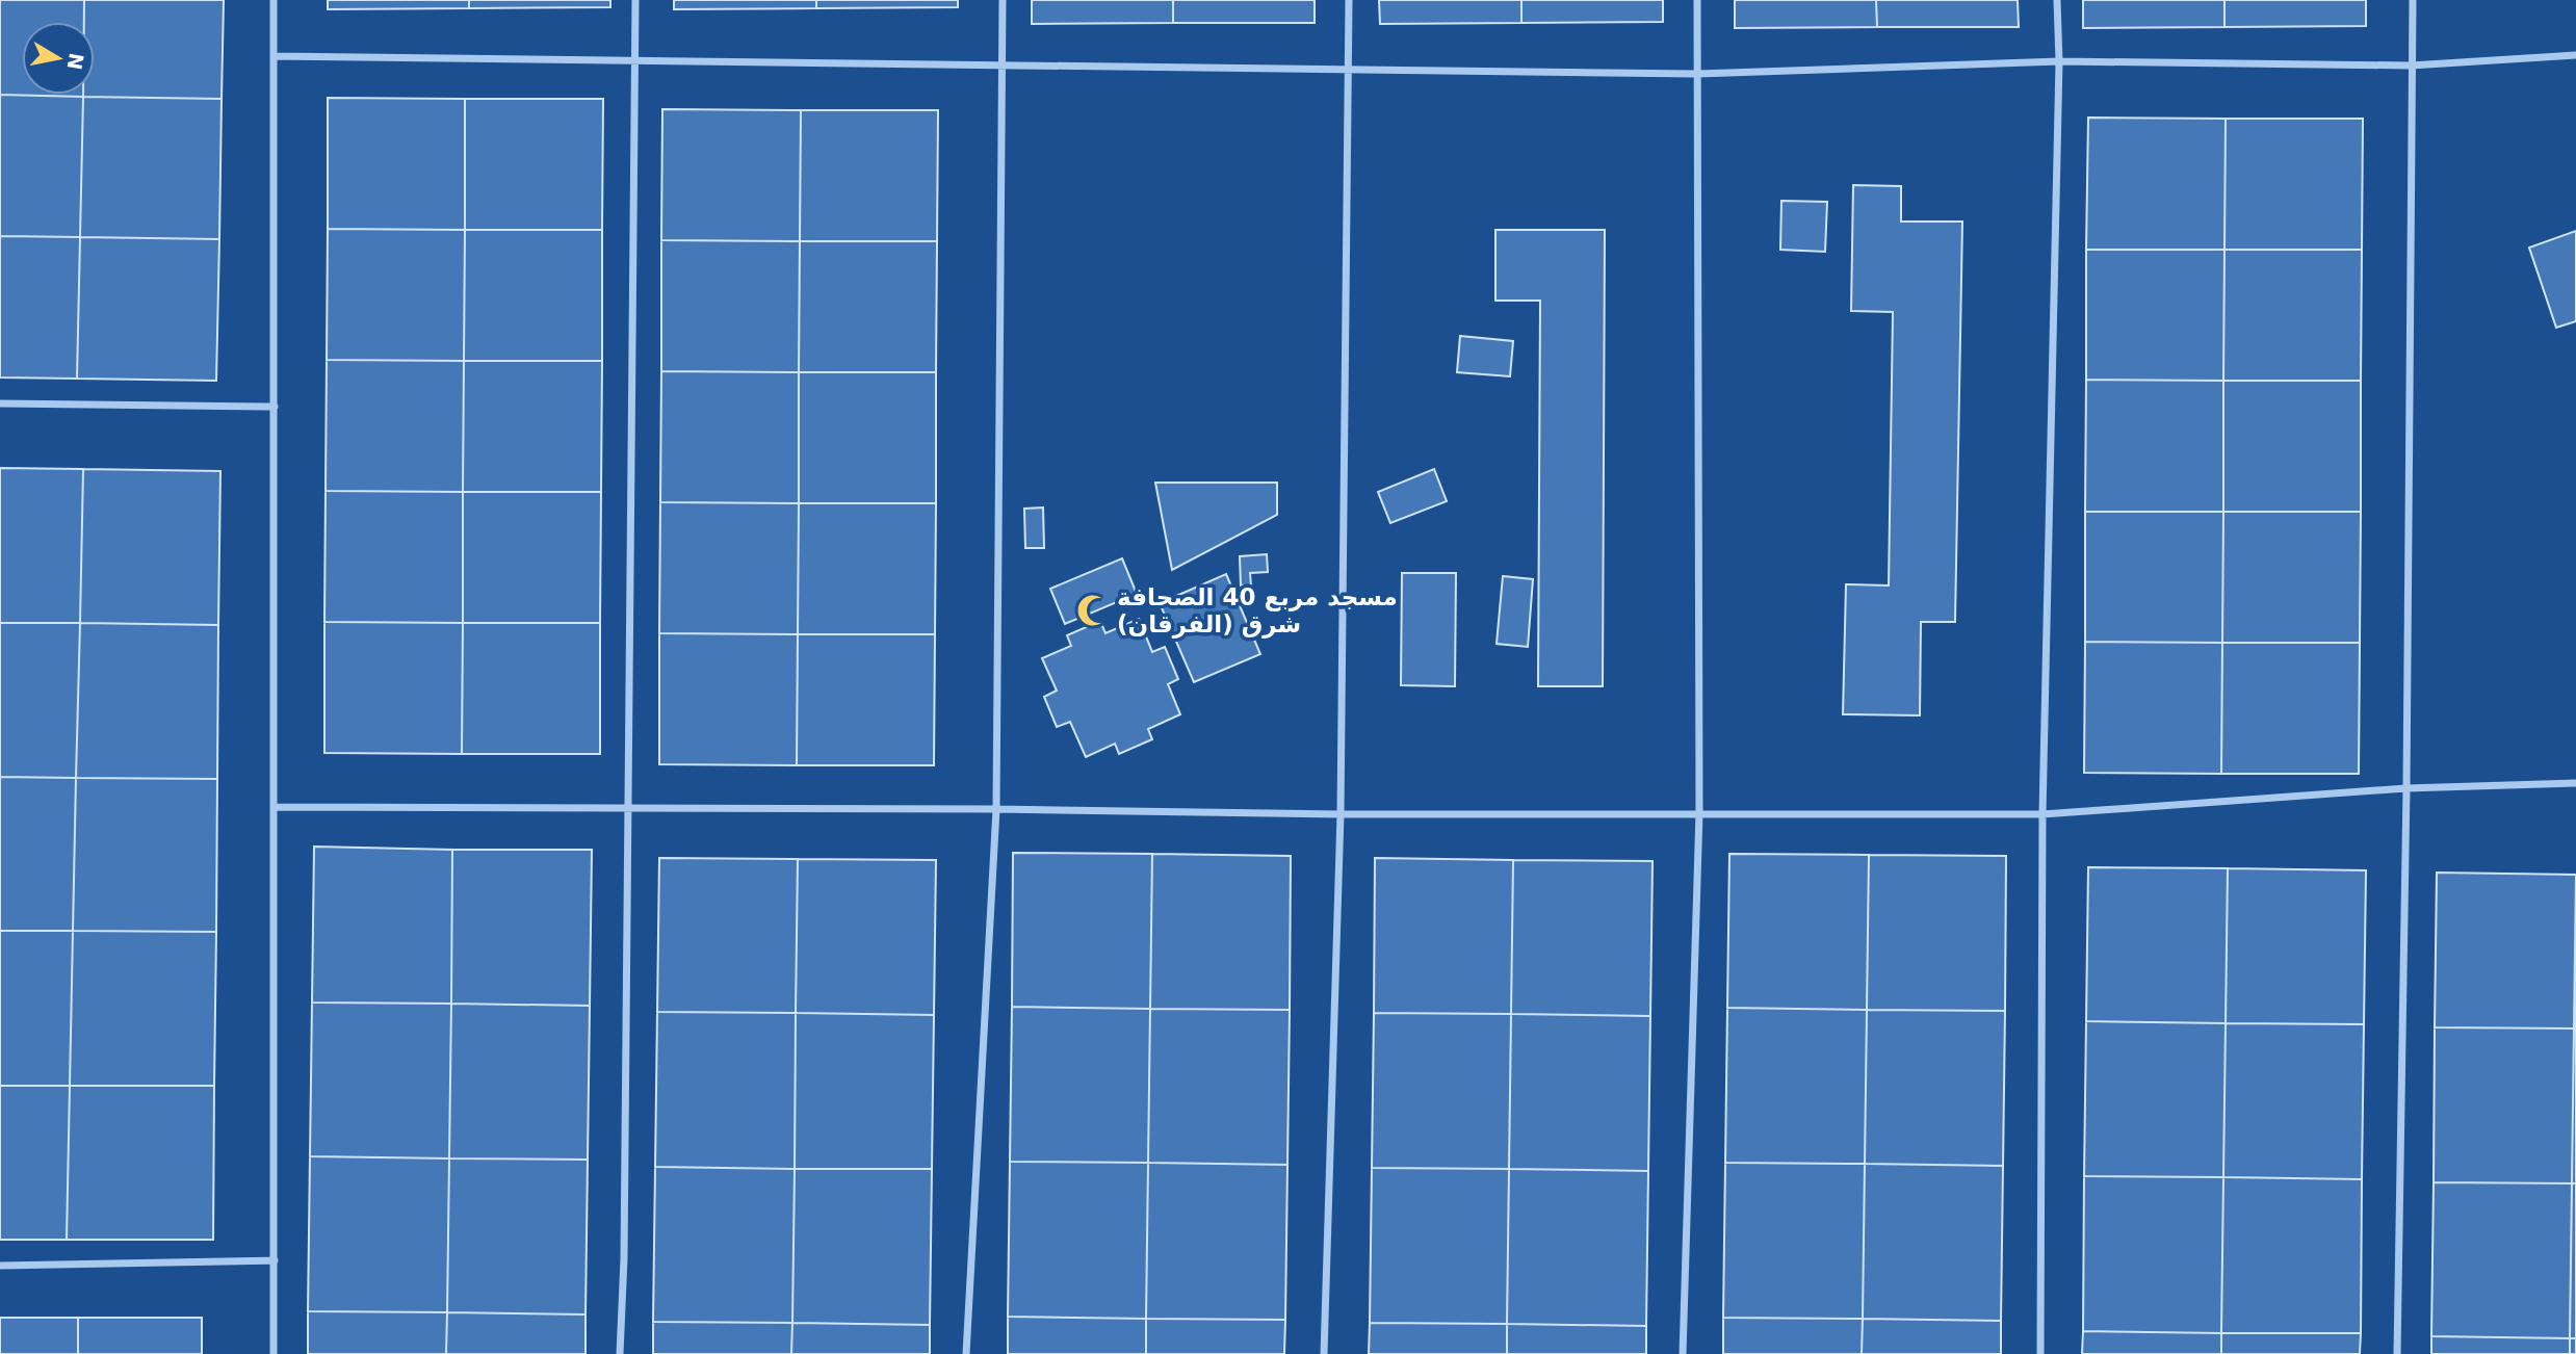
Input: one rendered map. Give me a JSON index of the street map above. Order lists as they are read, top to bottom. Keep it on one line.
{"places":{"mosque":["مسجد مربع 40 الصحافة شرق (الفرقان)"]},"north":"right"}
